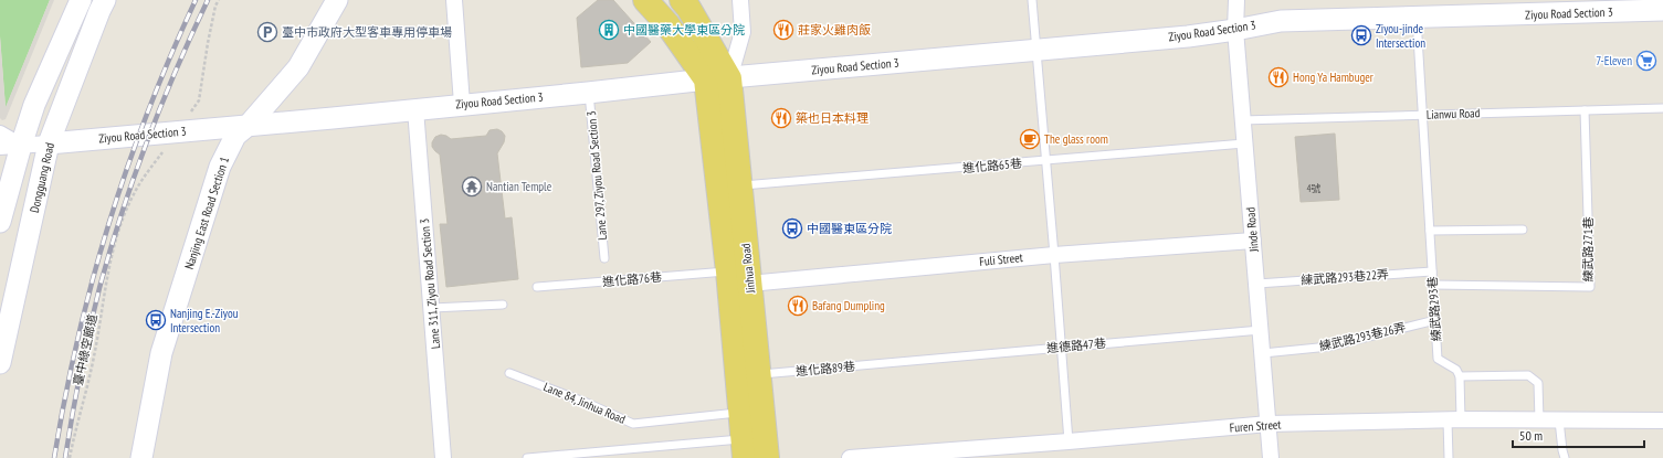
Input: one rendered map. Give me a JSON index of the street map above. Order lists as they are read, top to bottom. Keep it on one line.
{"streets":{"main road":["Jinhua Road"],"street":["Ziyou Road Section 3","Dongguang Road","Nanjing East Road Section 1","Jinde Road","Fuli Street","Lane 311, Ziyou Road Section 3","Furen Street"],"lane":["Lianwu Road","進化路65巷","Lane 297, Ziyou Road Section 3","練武路271巷","練武路293巷22弄","進化路76巷","練武路293巷","練武路293巷26弄","進德路47巷","進化路89巷","Lane 84, Jinhua Road"],"path":["臺中綠空廊道"]},"crossings":[["Ziyou Road Section 3","Lane 297, Ziyou Road Section 3"],["Ziyou Road Section 3","Dongguang Road"],["Ziyou Road Section 3","Nanjing East Road Section 1"],["Ziyou Road Section 3","Jinde Road"],["Ziyou Road Section 3","Jinhua Road"],["Ziyou Road Section 3","Lane 311, Ziyou Road Section 3"],["Ziyou Road Section 3","練武路293巷"],["Lianwu Road","Jinde Road"],["Lianwu Road","練武路271巷"],["Lianwu Road","練武路293巷"],["進化路65巷","Jinde Road"],["進化路65巷","Jinhua Road"],["Jinde Road","Fuli Street"],["Jinde Road","練武路293巷22弄"],["Jinde Road","練武路293巷26弄"],["Jinde Road","進德路47巷"],["Jinde Road","Furen Street"],["練武路271巷","練武路293巷"],["Fuli Street","Jinhua Road"],["Jinhua Road","進化路76巷"],["Jinhua Road","進化路89巷"],["Jinhua Road","Lane 84, Jinhua Road"],["練武路293巷22弄","練武路293巷"],["練武路293巷","練武路293巷26弄"],["進德路47巷","進化路89巷"]],"places":{"building":["中國醫藥大學東區分院"],"restaurant":["莊家火雞肉飯","Hong Ya Hambuger","築也日本料理","Bafang Dumpling"],"parking":["臺中市政府大型客車專用停車場"],"bus stop":["Ziyou-jinde Intersection","中國醫東區分院","Nanjing E.-Ziyou Intersection"],"supermarket":["7-Eleven"],"cafe":["The glass room"],"temple":["Nantian Temple"]},"house_numbers":["4號"],"scale_bar":"50 m"}
